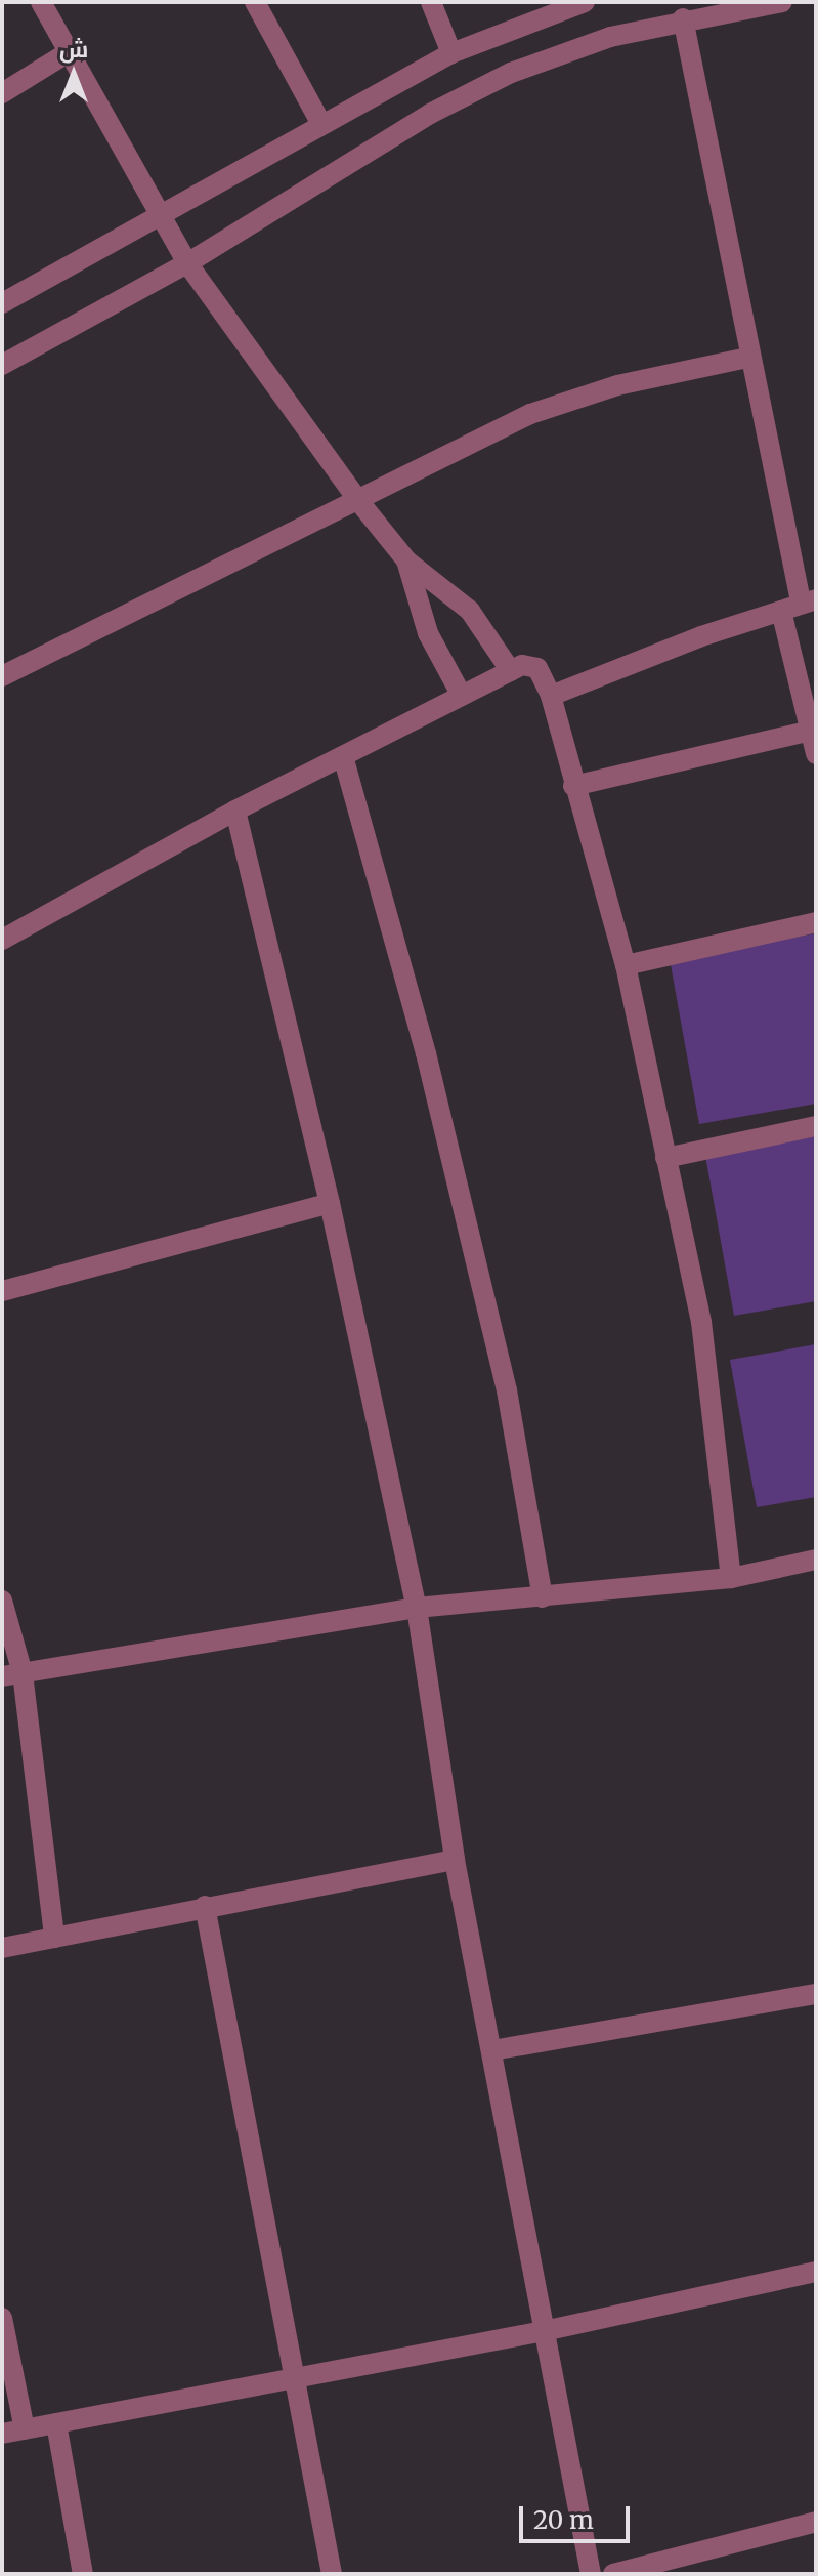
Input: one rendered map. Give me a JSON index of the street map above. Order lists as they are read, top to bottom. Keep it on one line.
{"scale_bar":"20 m","north":"top"}
